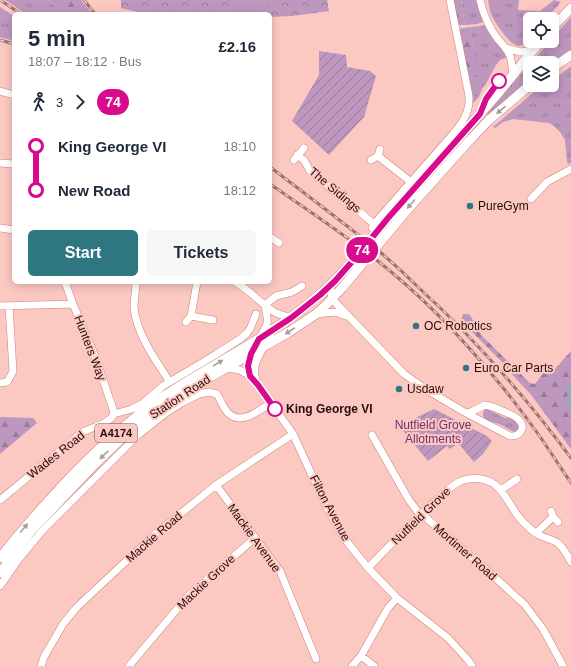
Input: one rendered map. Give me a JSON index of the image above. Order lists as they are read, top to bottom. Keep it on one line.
{"streets":{"main road":["Station Road","A4174"],"street":["The Sidings","Hunters Way","Wades Road","Filton Avenue","Nutfield Grove","Mackie Road","Mackie Avenue","Mortimer Road","Mackie Grove"]},"crossings":[["Hunters Way","Station Road"],["Hunters Way","Wades Road"],["Station Road","Wades Road"],["Station Road","Filton Avenue"],["Filton Avenue","Nutfield Grove"],["Filton Avenue","Mackie Road"],["Nutfield Grove","Mortimer Road"],["Mackie Road","Mackie Avenue"],["Mackie Avenue","Mackie Grove"]],"parks":["Nutfield Grove Allotments"],"places":["PureGym","OC Robotics","Euro Car Parts","Usdaw","King George VI"],"lines":["bus line 74"],"page":{"on_map":"74","heading":["5 min","18:07 – 18:12 · Bus","£2.16"],"legs":["3","74"],"list":[{"name":"King George VI","value":"18:10"},{"name":"New Road","value":"18:12"}],"buttons":["Start","Tickets"]}}
